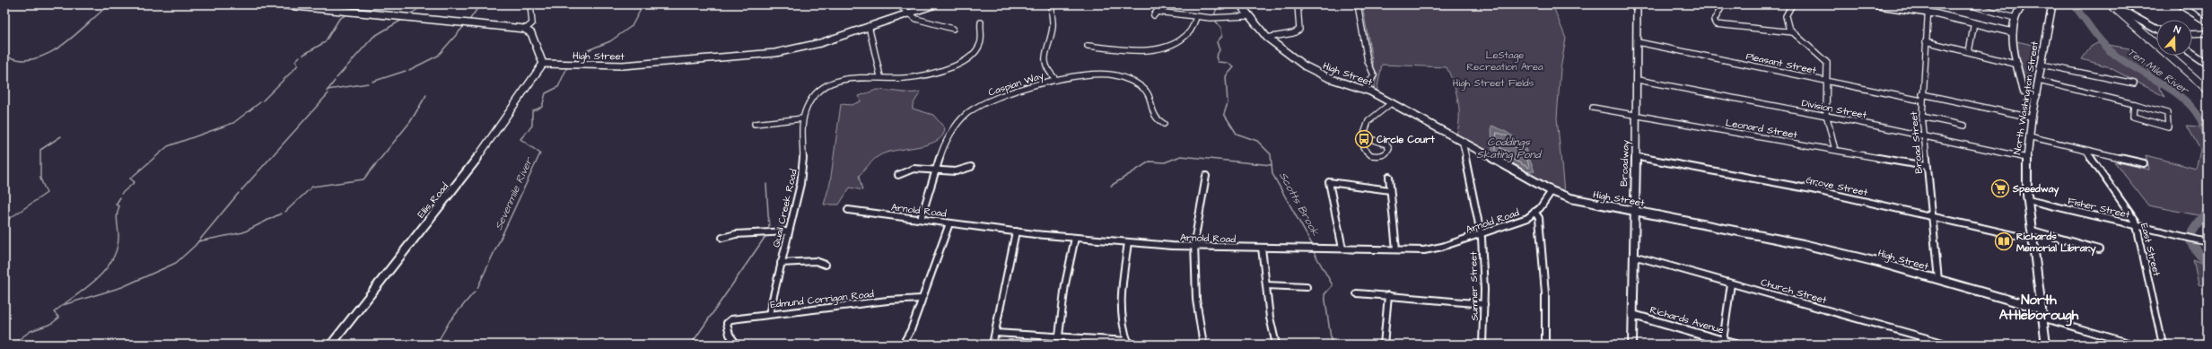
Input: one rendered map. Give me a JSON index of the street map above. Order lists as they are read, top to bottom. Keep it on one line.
{"streets":{"street":["High Street","Pleasant Street","Caspian Way","North Washington Street","Division Street","Leonard Street","Broad Street","Broadway","Grove Street","Ellis Road","Fisher Street","Quail Creek Road","Arnold Road","East Street","Sumner Street","Church Street","Edmund Corrigan Road","Richards Avenue"]},"crossings":[["High Street","North Washington Street"],["High Street","Broad Street"],["High Street","Broadway"],["High Street","Ellis Road"],["High Street","Arnold Road"],["High Street","Sumner Street"],["Pleasant Street","Broad Street"],["Pleasant Street","Broadway"],["Caspian Way","Arnold Road"],["North Washington Street","Division Street"],["North Washington Street","Grove Street"],["North Washington Street","Fisher Street"],["Division Street","Broad Street"],["Division Street","Broadway"],["Leonard Street","Broad Street"],["Leonard Street","Broadway"],["Broad Street","Grove Street"],["Broadway","Grove Street"],["Broadway","Church Street"],["Broadway","Richards Avenue"],["Fisher Street","East Street"],["Quail Creek Road","Edmund Corrigan Road"],["Arnold Road","Sumner Street"]],"districts":["North Attleborough"],"water":["Ten Mile River","Coddings Skating Pond","Sevenmile River","Scotts Brook"],"parks":["LeStage Recreation Area","High Street Fields"],"places":{"bus stop":["Circle Court"],"supermarket":["Speedway"],"library":["Richards Memorial Library"]},"north":"top"}
